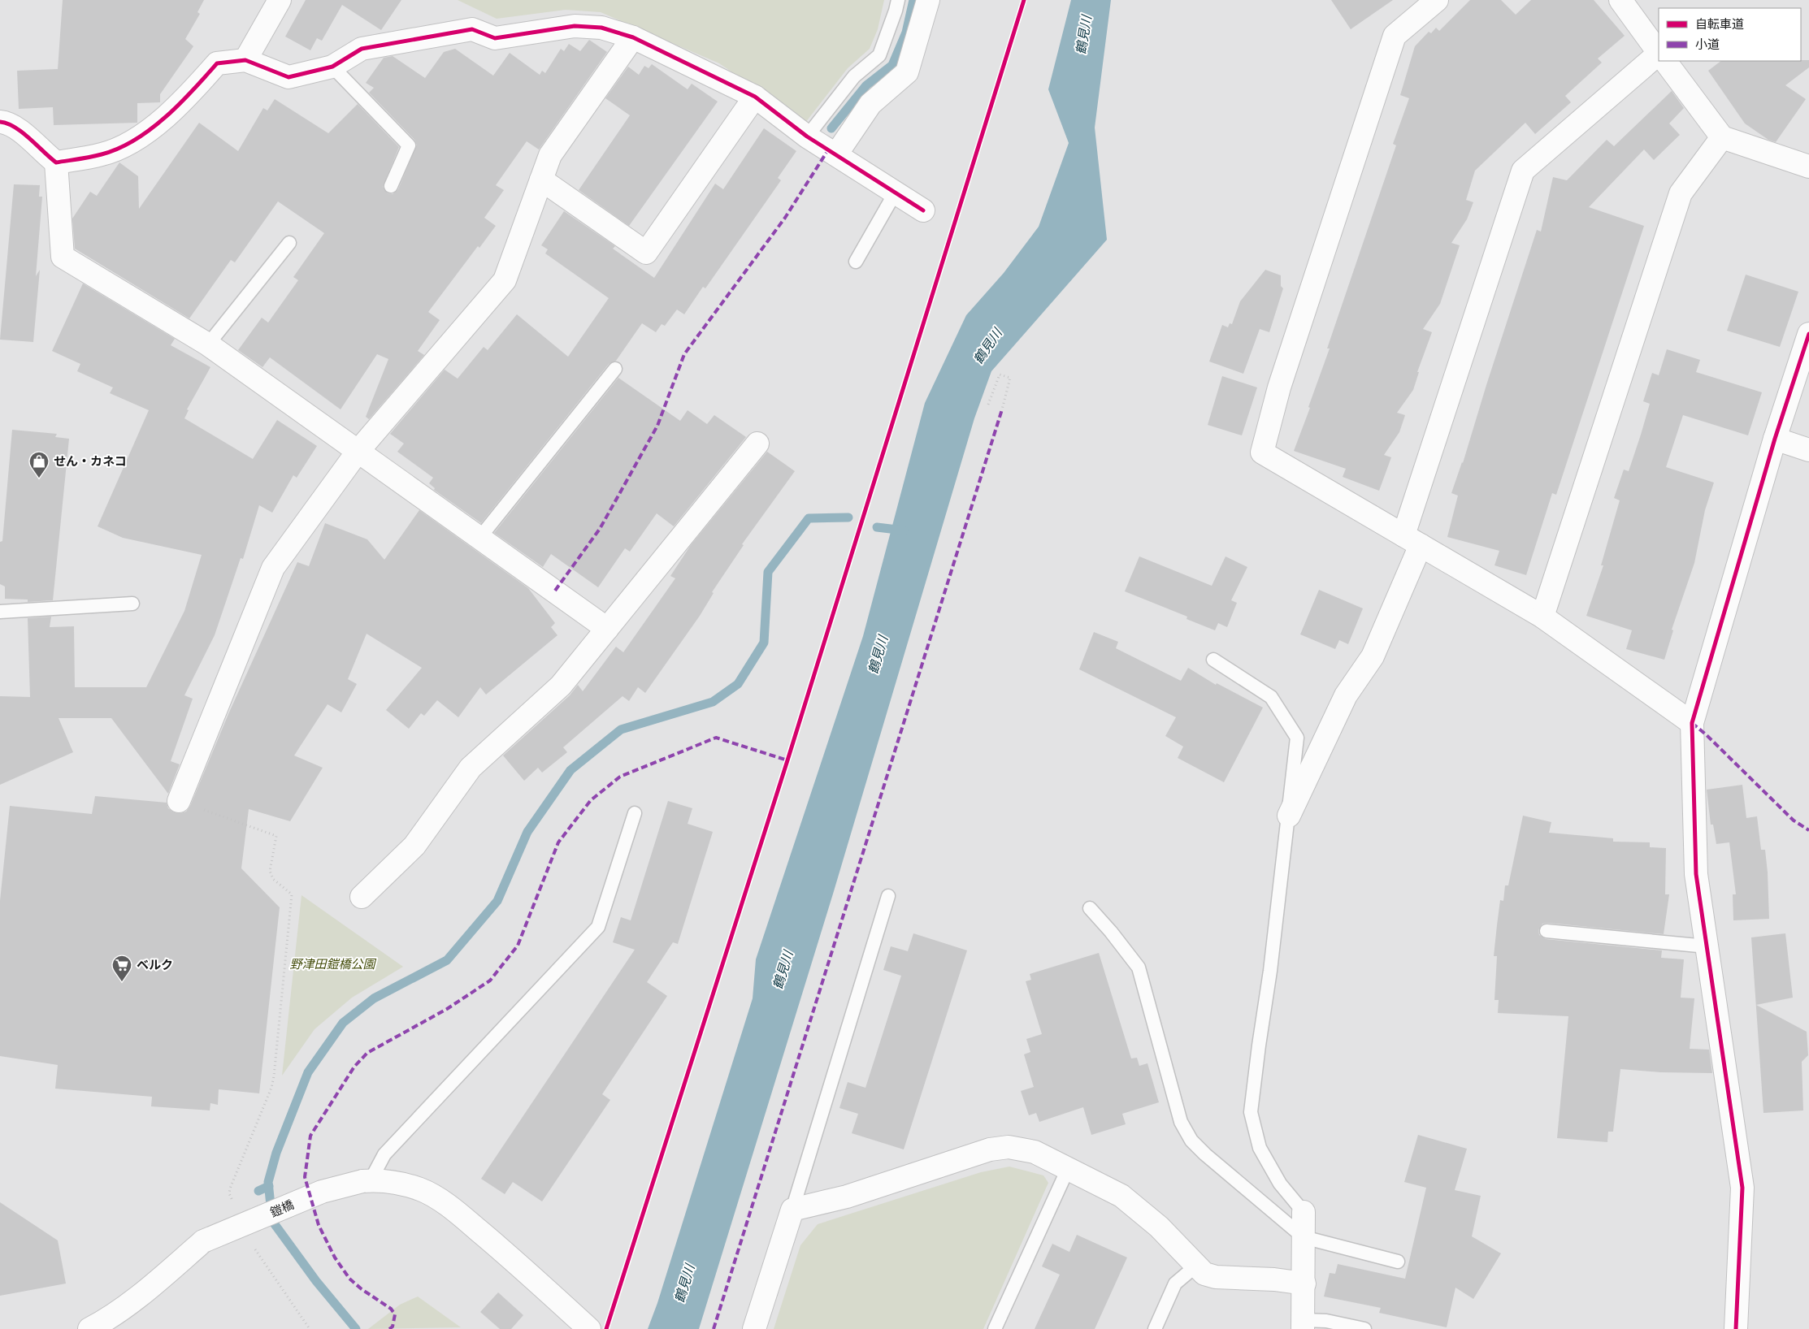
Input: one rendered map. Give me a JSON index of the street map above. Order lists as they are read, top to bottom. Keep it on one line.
{"streets":{"street":["鎧橋"]},"water":["鶴見川"],"parks":["野津田鎧橋公園"],"places":{"shop":["せん・カネコ"],"supermarket":["ベルク"]},"legend":["自転車道","小道"]}
